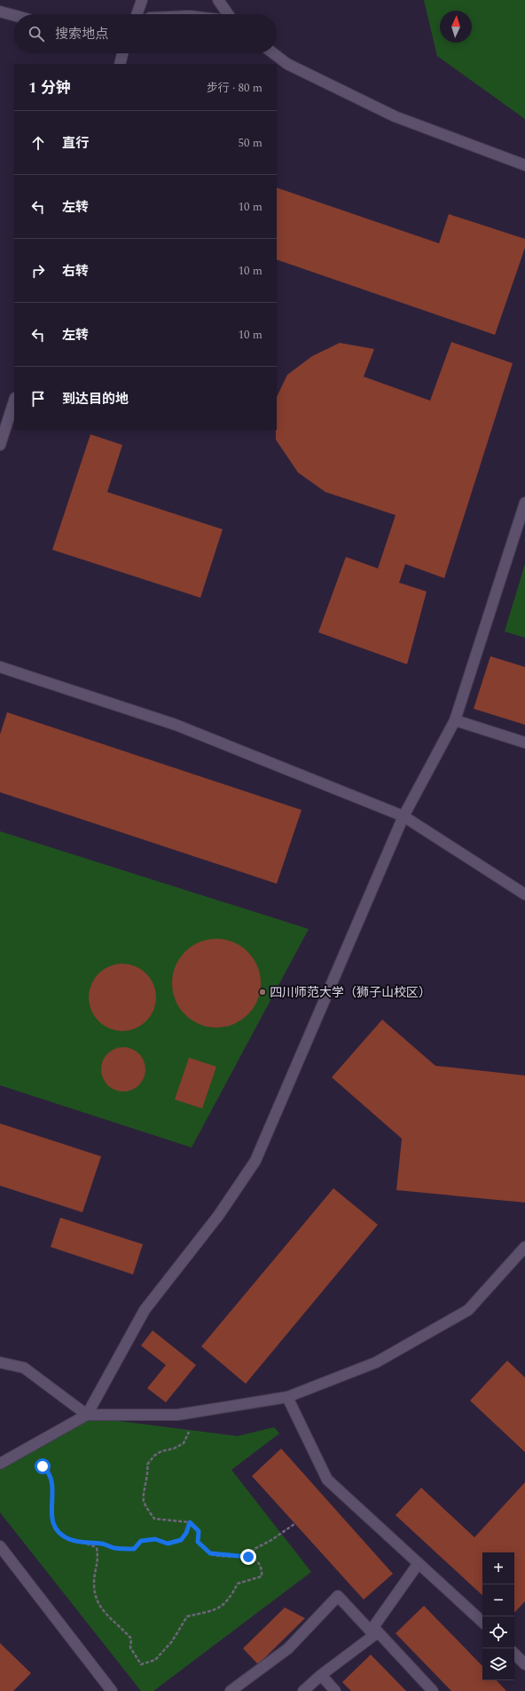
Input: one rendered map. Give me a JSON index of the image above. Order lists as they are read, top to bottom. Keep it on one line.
{"places":["四川师范大学（狮子山校区）"],"north":"top","page":{"search":"搜索地点","heading":["1 分钟","步行 · 80 m"],"list":[["直行","50 m"],["左转","10 m"],["右转","10 m"],["左转","10 m"],"到达目的地"],"map_buttons":["+","−"]}}
